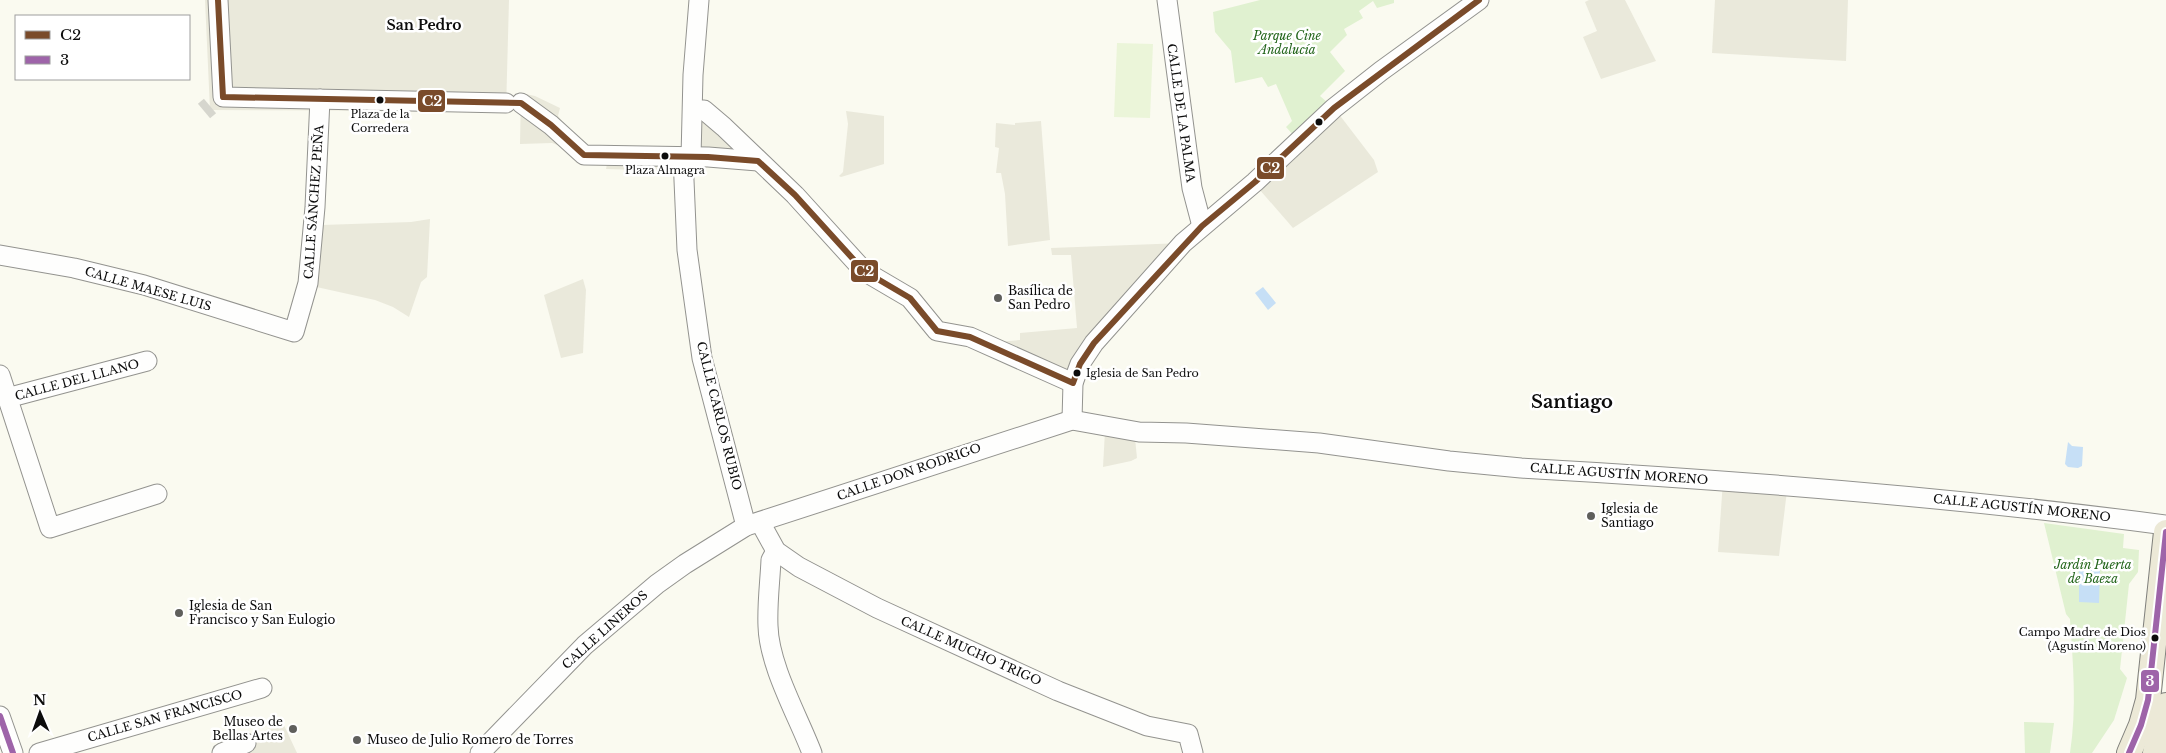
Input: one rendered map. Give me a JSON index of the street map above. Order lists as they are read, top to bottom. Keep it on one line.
{"streets":{"street":["CALLE DE LA PALMA","CALLE SÁNCHEZ PEÑA","CALLE MAESE LUIS","CALLE DEL LLANO","CALLE CARLOS RUBIO","CALLE DON RODRIGO","CALLE AGUSTÍN MORENO","CALLE LINEROS","CALLE MUCHO TRIGO","CALLE SAN FRANCISCO"]},"crossings":[["CALLE SÁNCHEZ PEÑA","CALLE MAESE LUIS"],["CALLE CARLOS RUBIO","CALLE DON RODRIGO"],["CALLE CARLOS RUBIO","CALLE LINEROS"],["CALLE CARLOS RUBIO","CALLE MUCHO TRIGO"],["CALLE DON RODRIGO","CALLE AGUSTÍN MORENO"],["CALLE DON RODRIGO","CALLE LINEROS"],["CALLE DON RODRIGO","CALLE MUCHO TRIGO"],["CALLE LINEROS","CALLE MUCHO TRIGO"]],"districts":["San Pedro","Santiago"],"parks":["Parque Cine Andalucía","Jardín Puerta de Baeza"],"places":["Plaza de la Corredera","Plaza Almagra","Basílica de San Pedro","Iglesia de San Pedro","Iglesia de Santiago","Iglesia de San Francisco y San Eulogio","Campo Madre de Dios (Agustín Moreno)","Museo de Bellas Artes","Museo de Julio Romero de Torres"],"lines":["transit line C2","transit line 3"],"legend":["C2","3"],"north":"top"}
